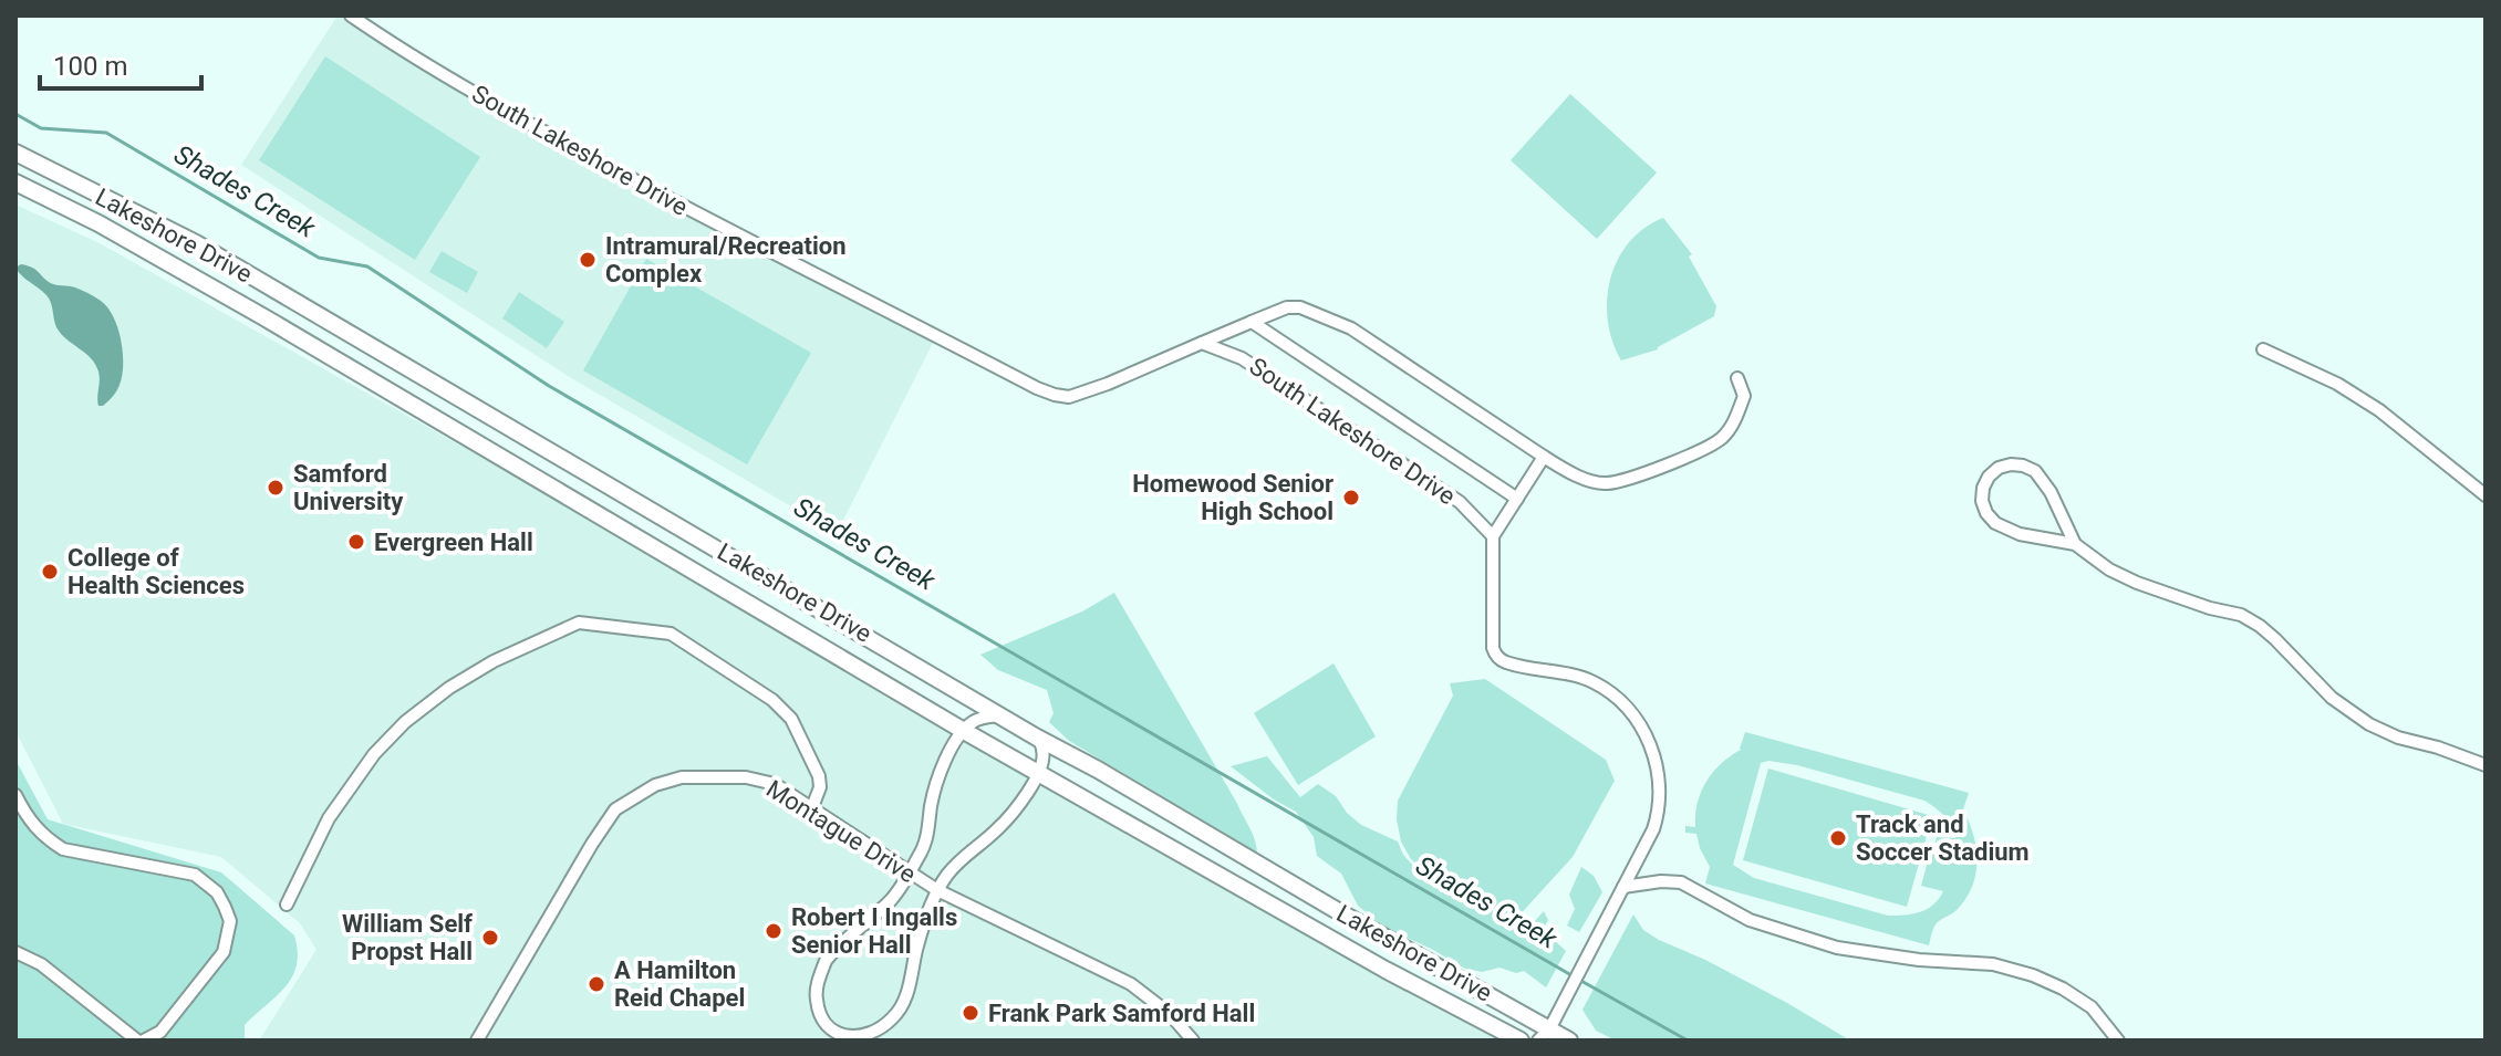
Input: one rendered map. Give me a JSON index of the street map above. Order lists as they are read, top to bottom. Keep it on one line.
{"streets":{"main road":["Lakeshore Drive"],"street":["South Lakeshore Drive","Montague Drive"]},"water":["Shades Creek"],"places":["Intramural/Recreation Complex","Samford University","Homewood Senior High School","Evergreen Hall","College of Health Sciences","Track and Soccer Stadium","Robert I Ingalls Senior Hall","William Self Propst Hall","A Hamilton Reid Chapel","Frank Park Samford Hall"],"scale_bar":"100 m"}
